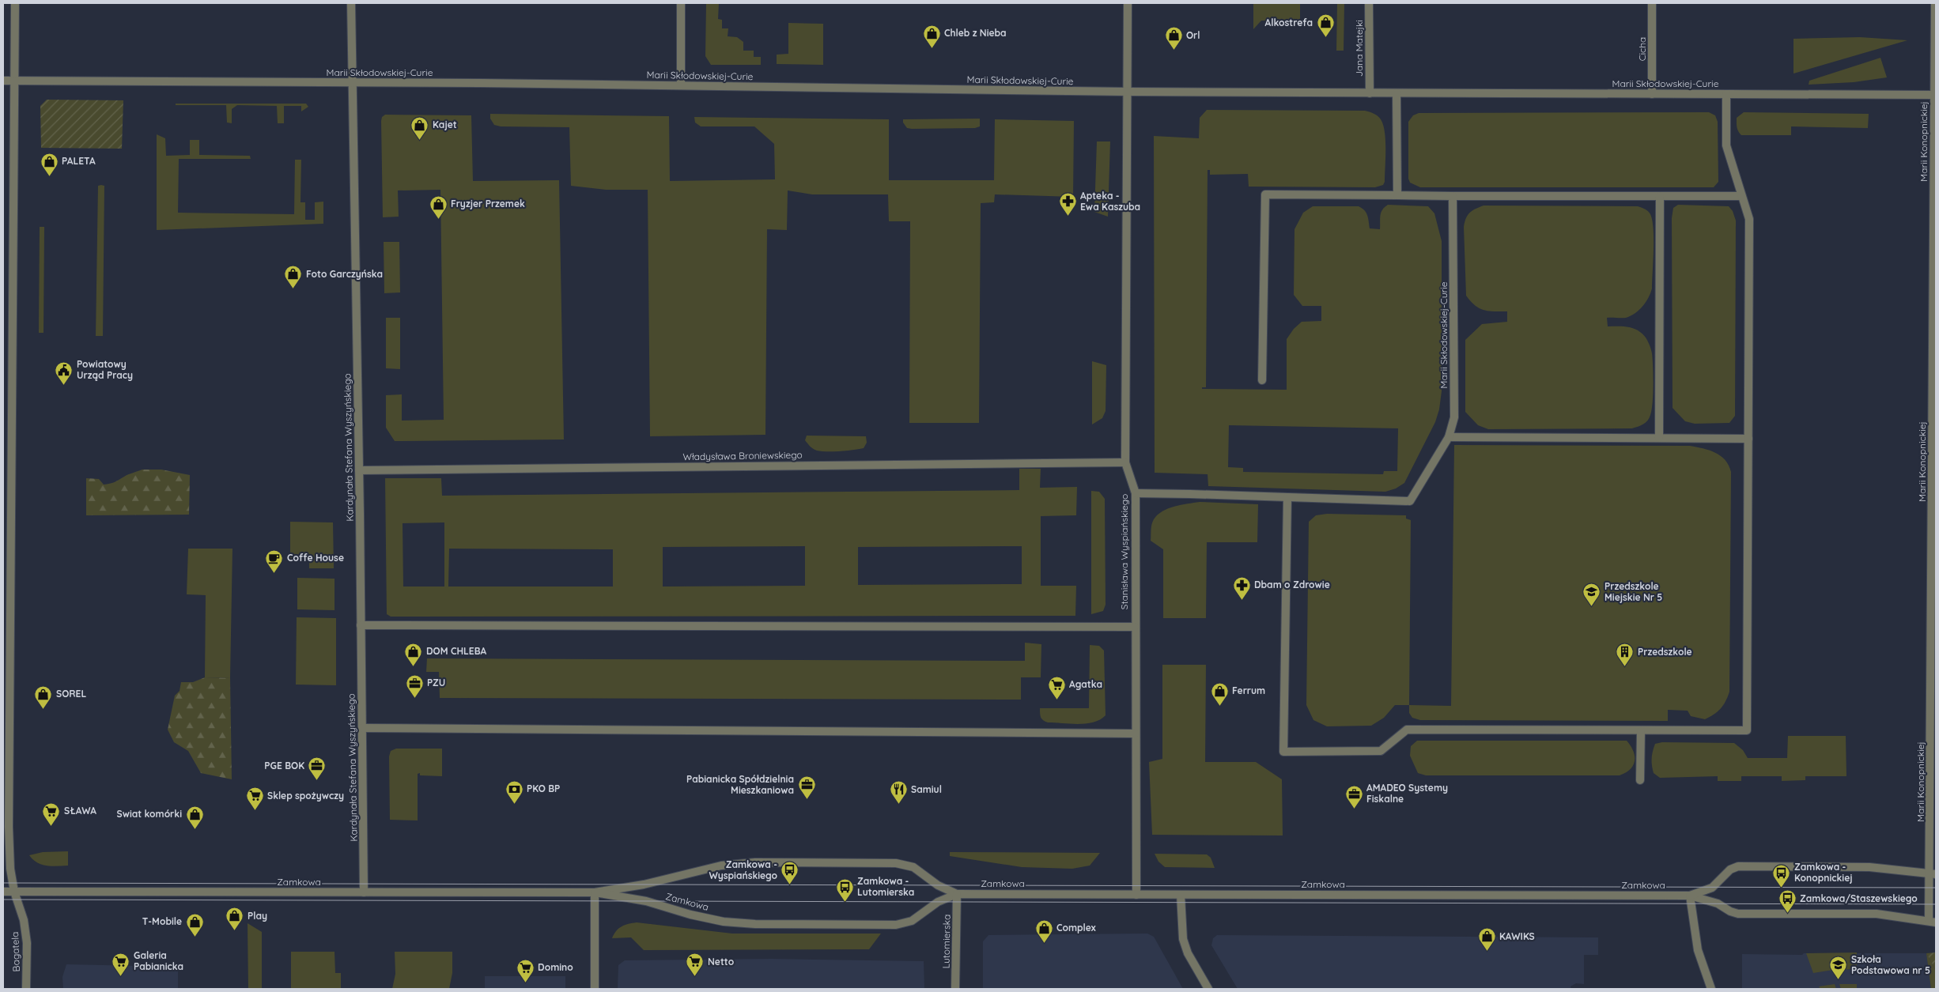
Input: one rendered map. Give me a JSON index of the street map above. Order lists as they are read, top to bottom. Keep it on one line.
{"streets":{"street":["Jana Matejki","Cicha","Marii Skłodowskiej-Curie","Marii Konopnickiej","Kardynała Stefana Wyszyńskiego","Władysława Broniewskiego","Stanisława Wyspiańskiego","Zamkowa","Lutomierska","Bagatela"]},"crossings":[["Jana Matejki","Marii Skłodowskiej-Curie"],["Cicha","Marii Skłodowskiej-Curie"],["Marii Skłodowskiej-Curie","Marii Konopnickiej"],["Marii Skłodowskiej-Curie","Kardynała Stefana Wyszyńskiego"],["Marii Skłodowskiej-Curie","Stanisława Wyspiańskiego"],["Marii Skłodowskiej-Curie","Bagatela"],["Marii Konopnickiej","Zamkowa"],["Kardynała Stefana Wyszyńskiego","Władysława Broniewskiego"],["Kardynała Stefana Wyszyńskiego","Zamkowa"],["Władysława Broniewskiego","Stanisława Wyspiańskiego"],["Stanisława Wyspiańskiego","Zamkowa"],["Zamkowa","Lutomierska"],["Zamkowa","Bagatela"]],"places":{"shop":["Alkostrefa","Chleb z Nieba","Orl","Kajet","PALETA","Fryzjer Przemek","Foto Garczyńska","DOM CHLEBA","Ferrum","SOREL","Swiat komórki","Play","T-Mobile","Complex","KAWIKS"],"pharmacy":["Apteka - Ewa Kaszuba","Dbam o Zdrowie"],"public building":["Powiatowy Urząd Pracy"],"cafe":["Coffe House"],"school or university":["Przedszkole Miejskie Nr 5","Szkoła Podstawowa nr 5"],"building":["Przedszkole"],"office":["PZU","PGE BOK","Pabianicka Spółdzielnia Mieszkaniowa","AMADEO Systemy Fiskalne"],"supermarket":["Agatka","Sklep spożywczy","SŁAWA","Galeria Pabianicka","Netto","Domino"],"bank":["PKO BP"],"restaurant":["Samiul"],"bus stop":["Zamkowa - Wyspiańskiego","Zamkowa - Konopnickiej","Zamkowa - Lutomierska","Zamkowa/Staszewskiego"]}}
